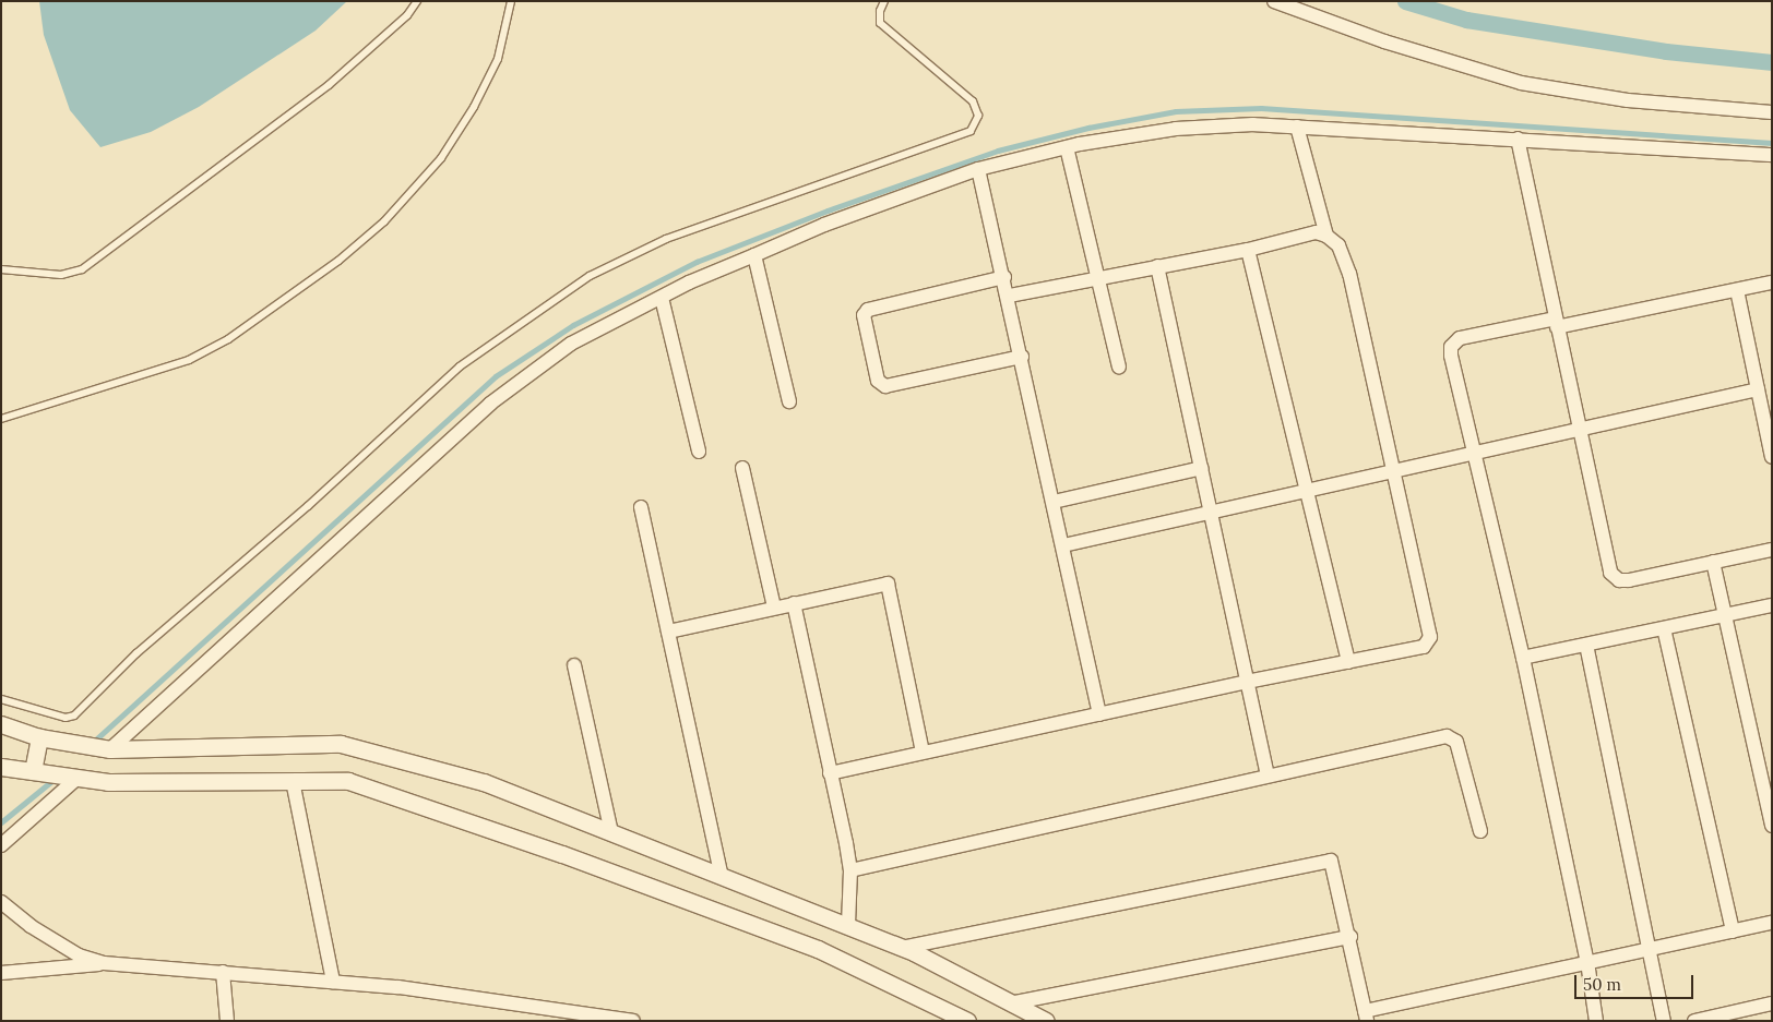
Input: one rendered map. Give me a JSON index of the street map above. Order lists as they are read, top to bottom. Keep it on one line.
{"scale_bar":"50 m"}
